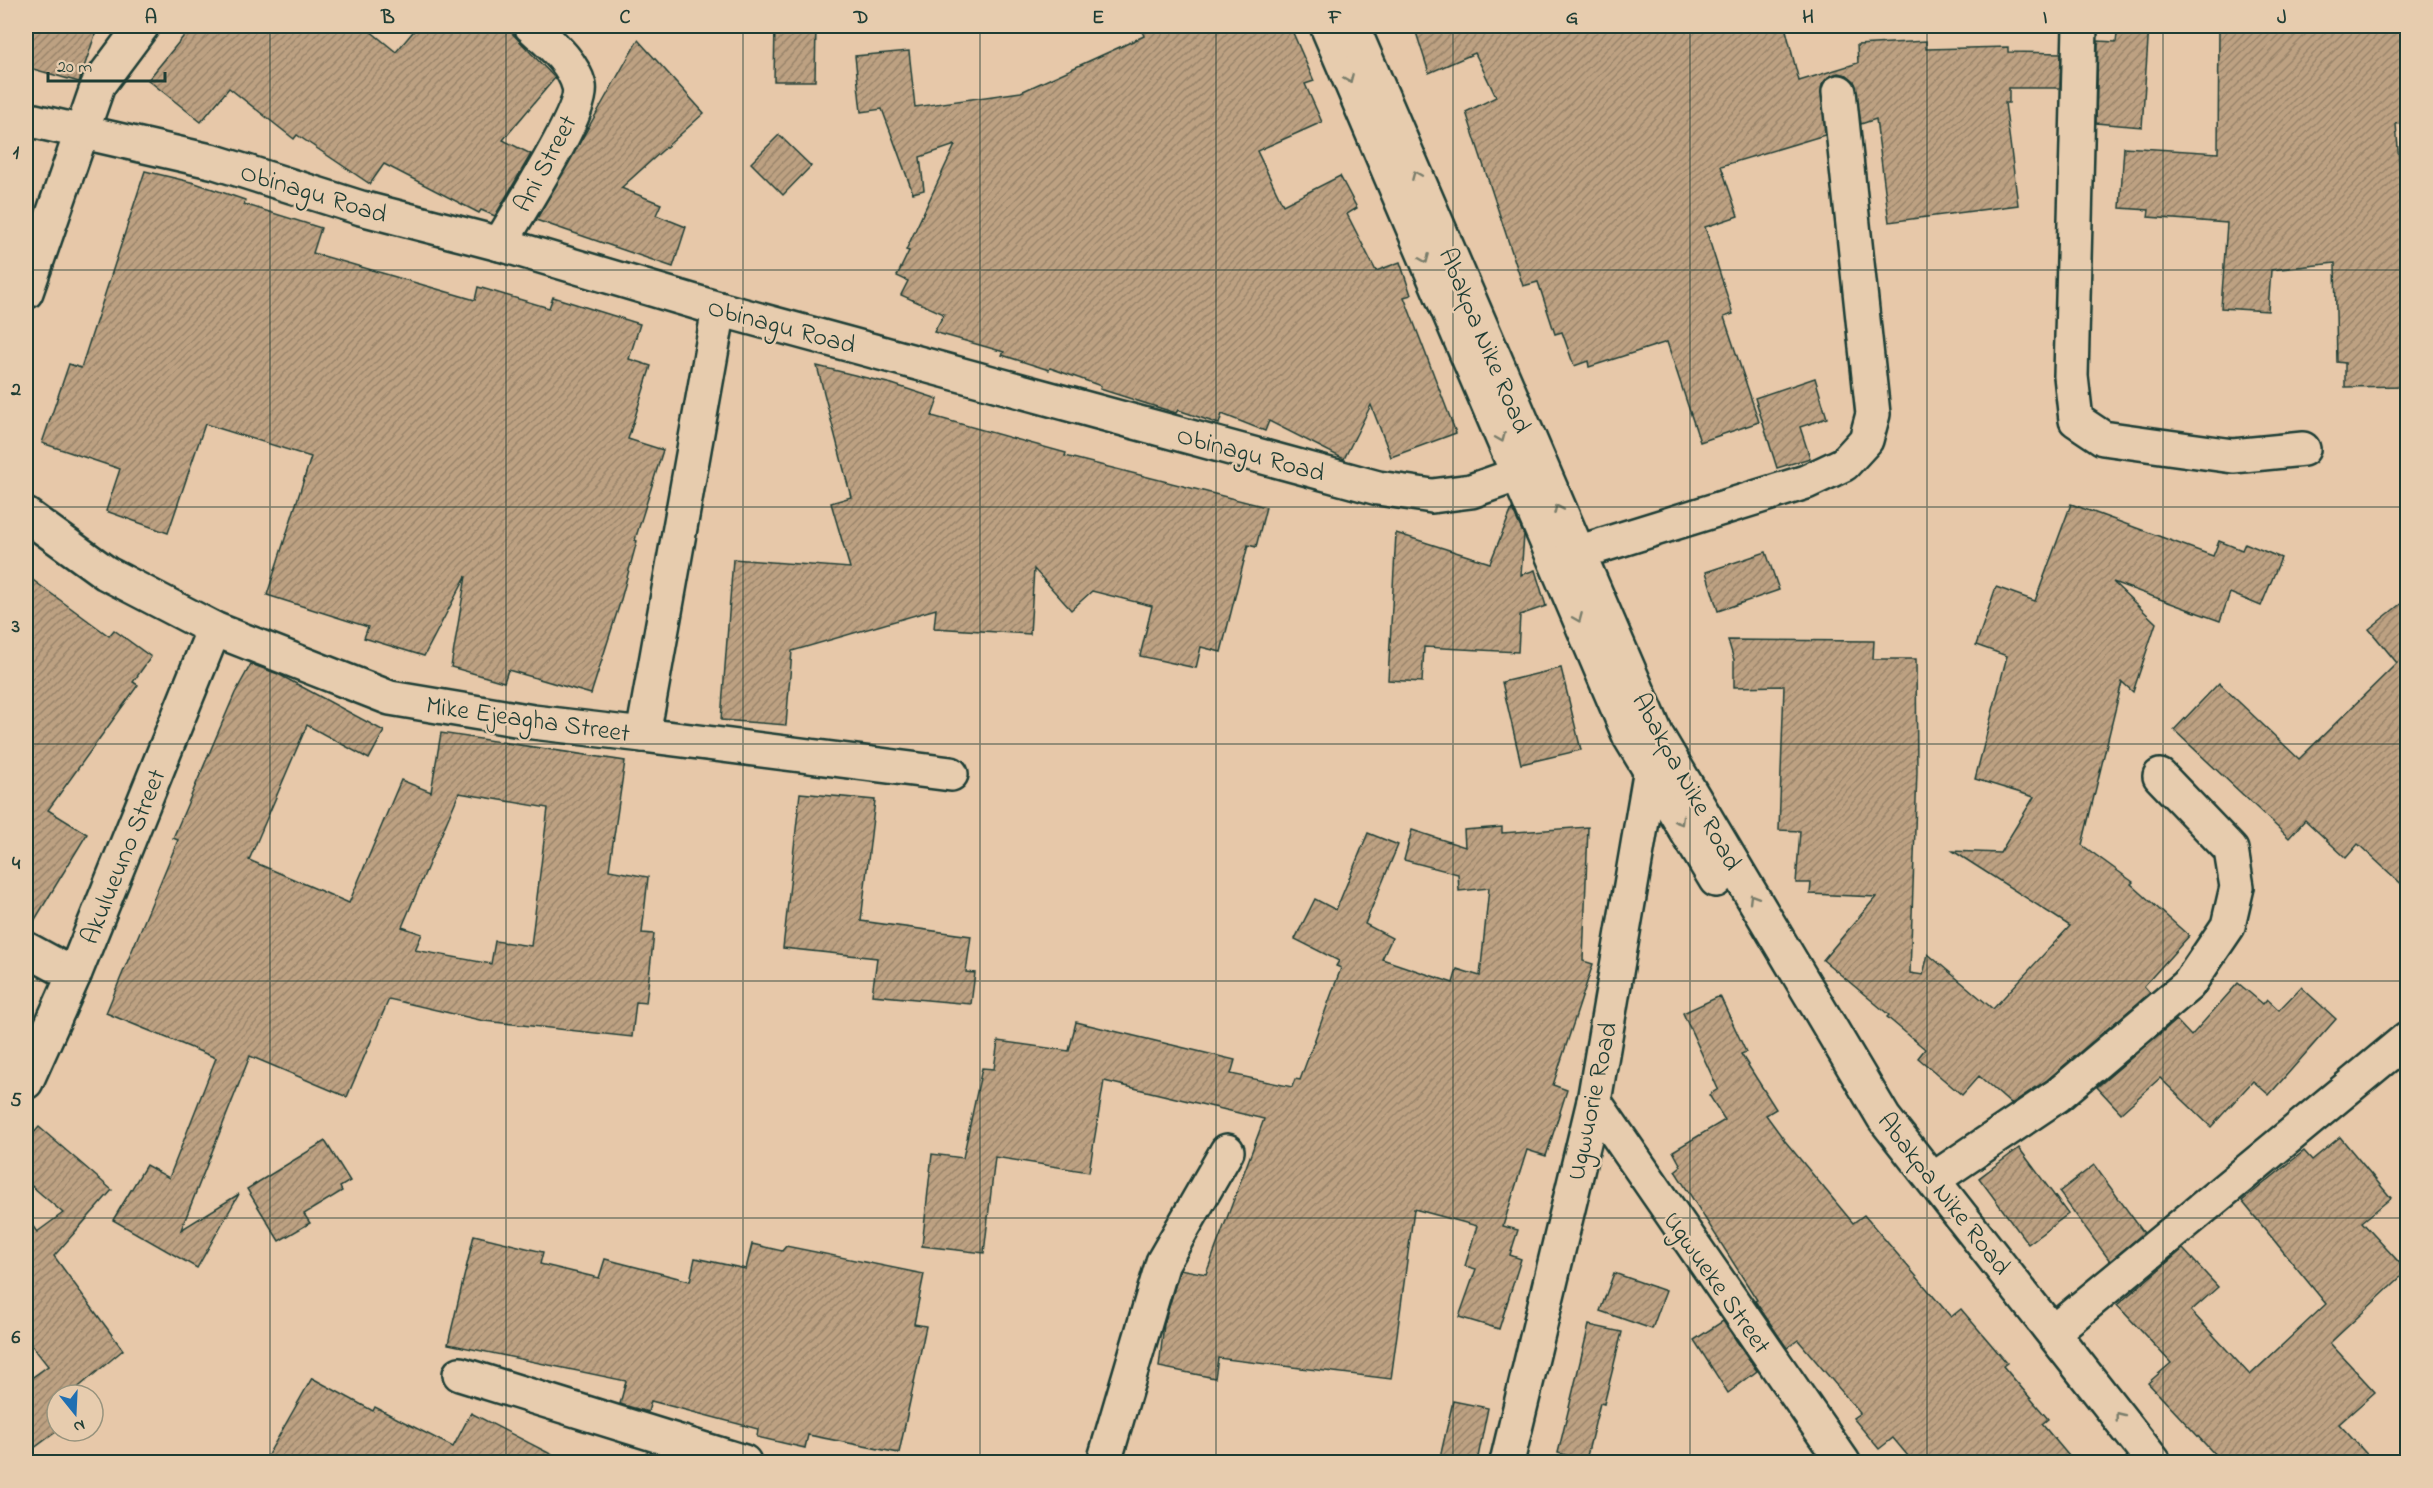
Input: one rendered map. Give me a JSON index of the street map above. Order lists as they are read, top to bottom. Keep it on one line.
{"streets":{"street":["Ani Street","Obinagu Road","Abakpa Nike Road","Mike Ejeagha Street","Akulueuno Street","Ugwuorie Road","Ugwueke Street"]},"crossings":[["Ani Street","Obinagu Road"],["Obinagu Road","Abakpa Nike Road"],["Obinagu Road","Mike Ejeagha Street"],["Abakpa Nike Road","Ugwuorie Road"],["Mike Ejeagha Street","Akulueuno Street"],["Ugwuorie Road","Ugwueke Street"]],"scale_bar":"20 m","north":"bottom","grid":{"columns":["A","B","C","D","E","F","G","H","I","J"],"rows":["1","2","3","4","5","6"]}}
